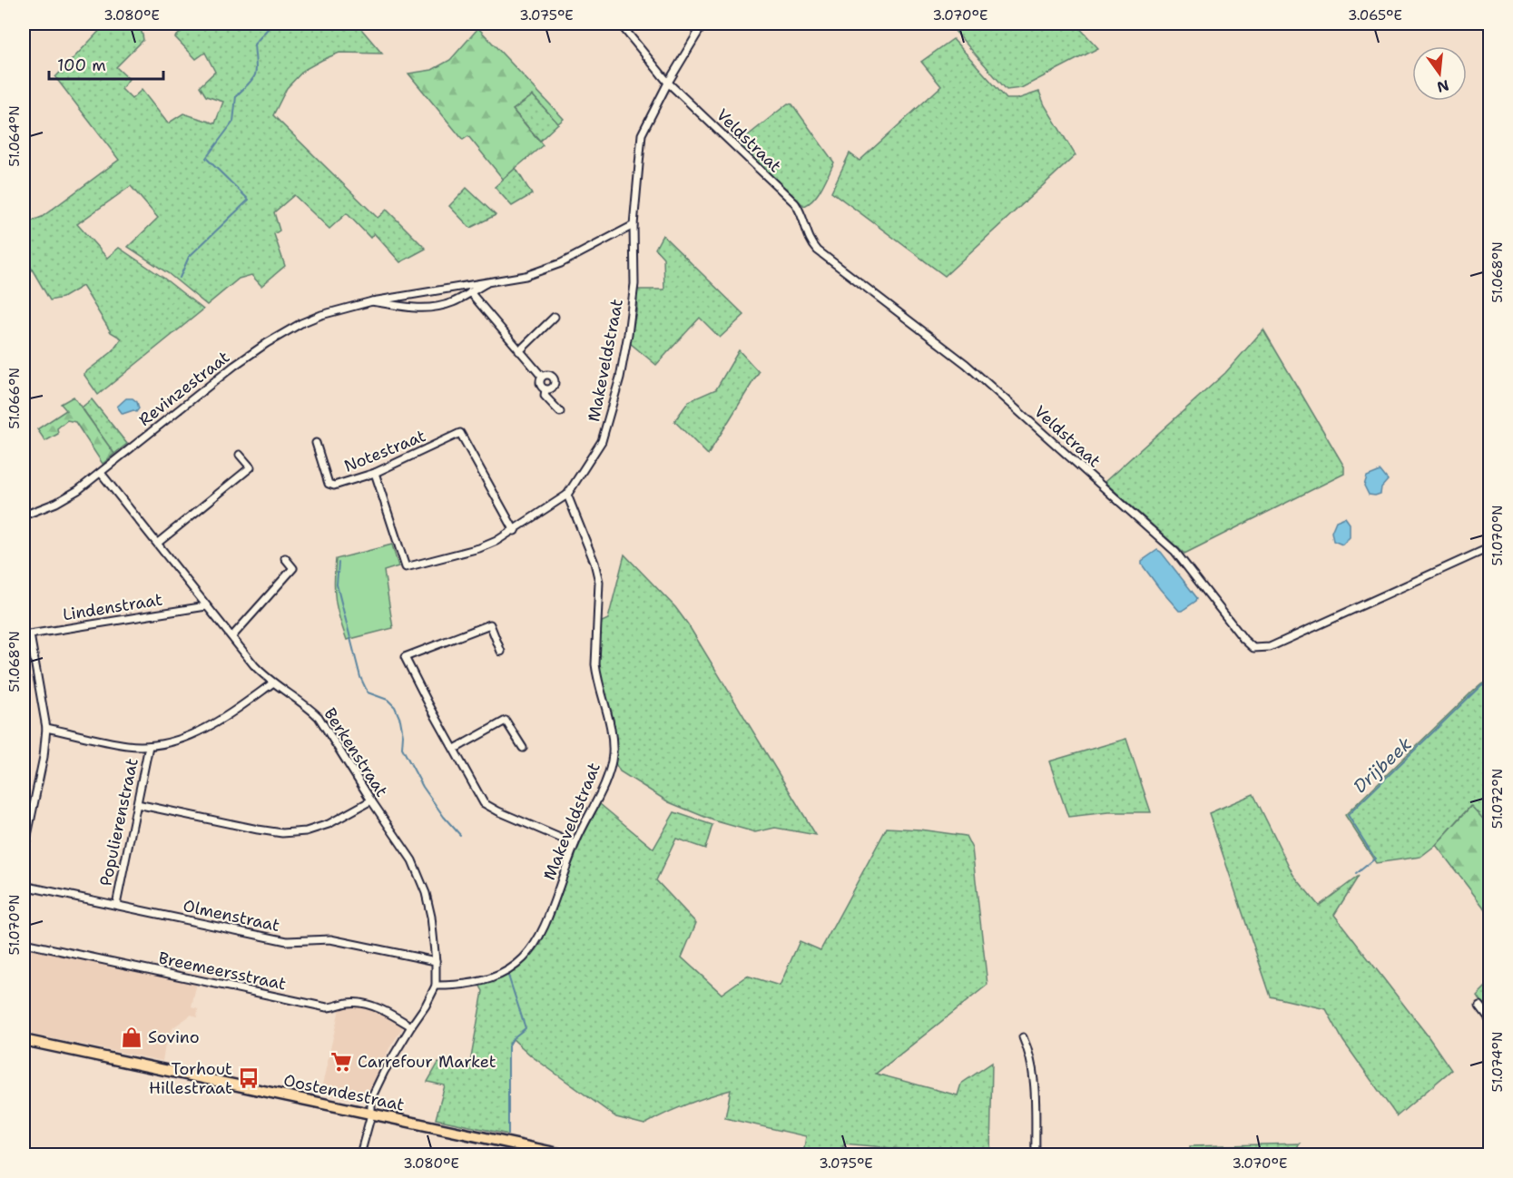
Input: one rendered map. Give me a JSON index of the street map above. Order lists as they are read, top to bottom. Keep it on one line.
{"streets":{"main road":["Oostendestraat"],"street":["Veldstraat","Makeveldstraat","Revinzestraat","Notestraat","Lindenstraat","Berkenstraat","Populierenstraat","Olmenstraat","Breemeersstraat"]},"crossings":[["Veldstraat","Makeveldstraat"],["Makeveldstraat","Revinzestraat"],["Makeveldstraat","Berkenstraat"],["Revinzestraat","Berkenstraat"],["Lindenstraat","Berkenstraat"],["Berkenstraat","Olmenstraat"],["Populierenstraat","Olmenstraat"]],"water":["Drijbeek"],"places":{"shop":["Sovino"],"supermarket":["Carrefour Market"],"bus stop":["Torhout Hillestraat"]},"scale_bar":"100 m","north":"bottom","coordinates":["3.080°E","3.075°E","3.070°E","3.065°E","51.064°N","51.068°N","51.066°N","51.070°N","51.072°N","51.074°N"]}
